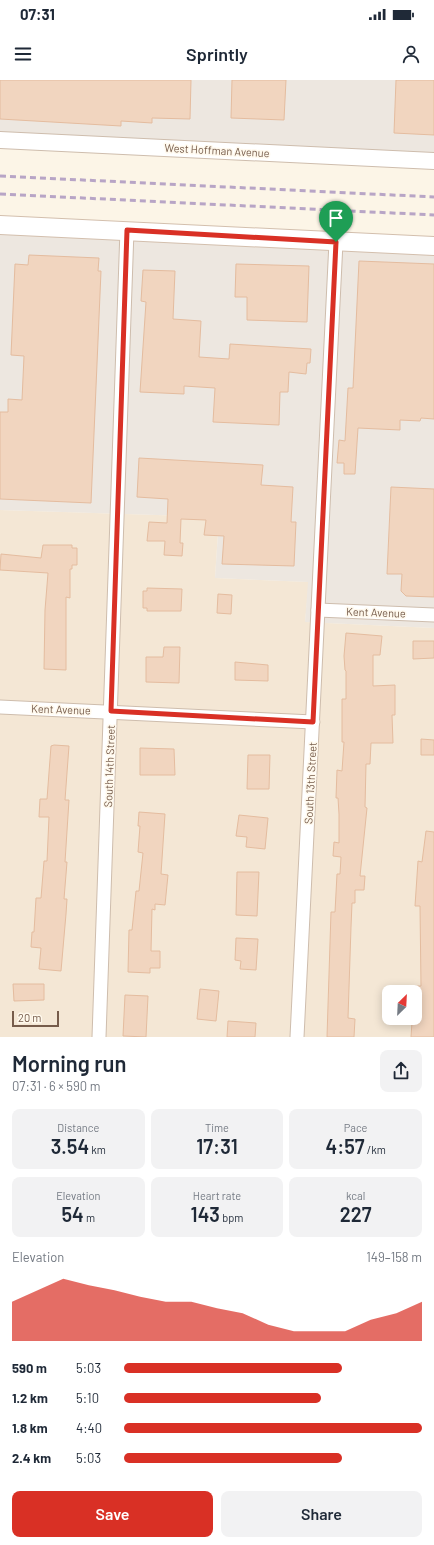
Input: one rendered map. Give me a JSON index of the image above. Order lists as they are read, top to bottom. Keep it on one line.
{"streets":{"street":["West Hoffman Avenue","Kent Avenue","South 14th Street","South 13th Street"]},"crossings":[["Kent Avenue","South 14th Street"],["Kent Avenue","South 13th Street"]],"scale_bar":"20 m","north":"top right","page":{"status":"07:31","header":"Sprintly","scale":"20 m","heading":["Morning run","07:31 · 6 × 590 m"],"stats":[["Distance","3.54 km"],["Time","17:31"],["Pace","4:57 /km"],["Elevation","54 m"],["Heart rate","143 bpm"],["kcal","227"]],"chart":["Elevation","149–158 m"],"list":[{"name":"590 m","note":"5:03"},{"name":"1.2 km","note":"5:10"},{"name":"1.8 km","note":"4:40"},{"name":"2.4 km","note":"5:03"}],"buttons":["Save","Share"]}}
